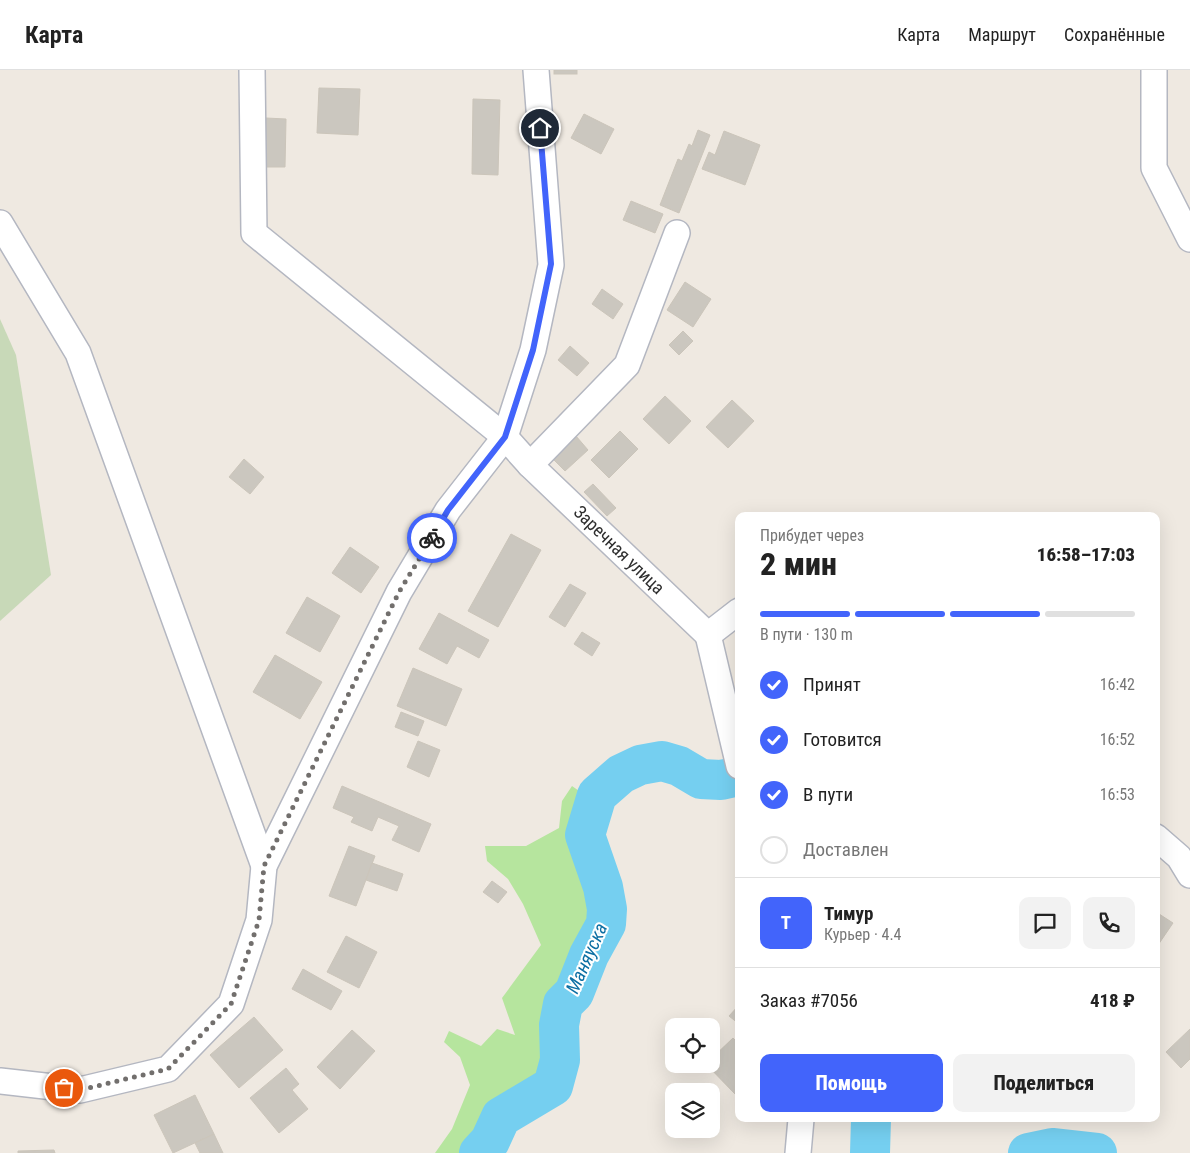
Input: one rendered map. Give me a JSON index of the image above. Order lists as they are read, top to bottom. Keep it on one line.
{"streets":{"street":["Заречная улица"]},"water":["Маняуска"],"page":{"header":"Карта","nav":["Карта","Маршрут","Сохранённые"],"heading":["2 мин","Прибудет через","16:58–17:03"],"panel":["Тимур","Курьер · 4.4","Заказ #7056","418 ₽"],"bar":"В пути · 130 m","list":[["Принят","16:42"],["Готовится","16:52"],["В пути","16:53"],"Доставлен"],"round":"Т","buttons":["Помощь","Поделиться"]}}
